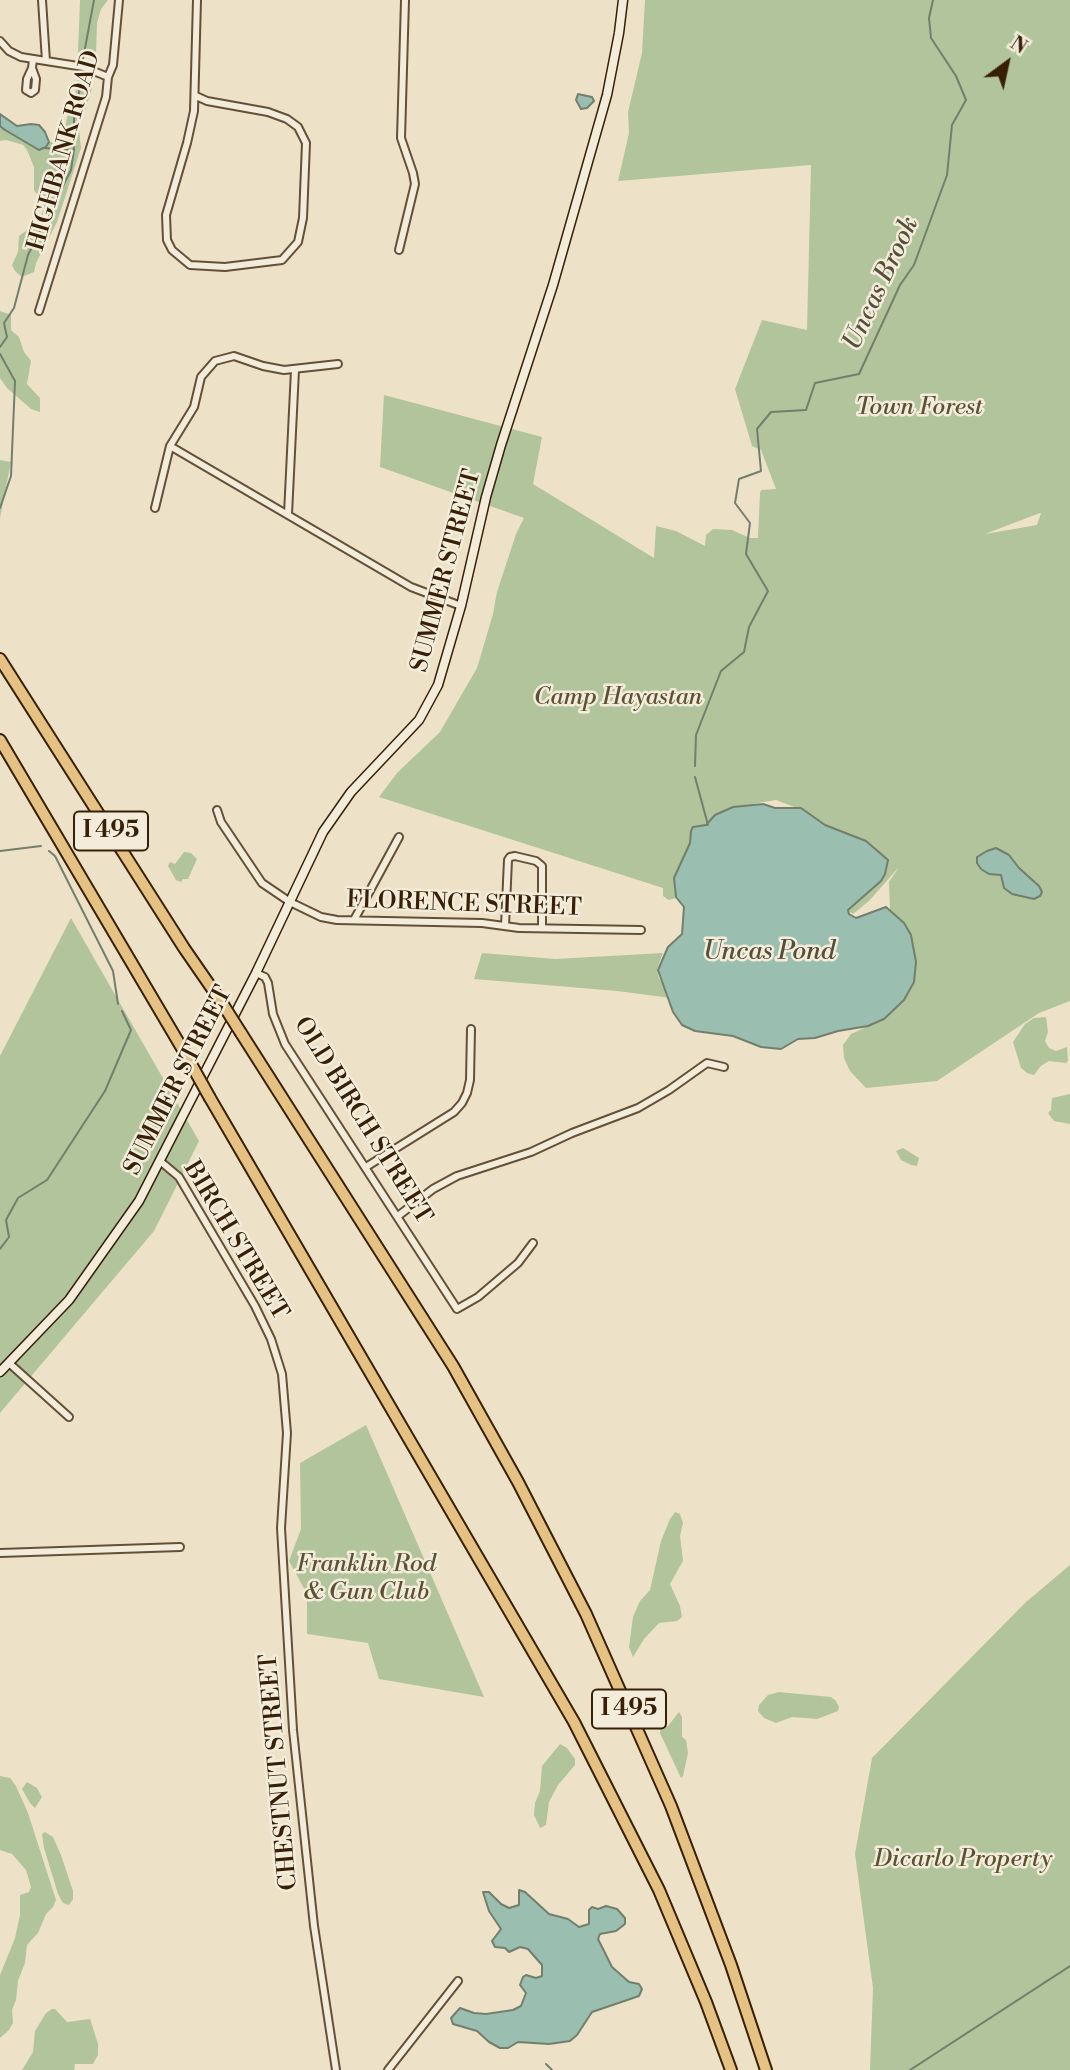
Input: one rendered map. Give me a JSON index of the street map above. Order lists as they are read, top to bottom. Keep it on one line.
{"streets":{"highway":["I 495"],"main road":["SUMMER STREET"],"street":["HIGHBANK ROAD","FLORENCE STREET","OLD BIRCH STREET","BIRCH STREET","CHESTNUT STREET"]},"crossings":[["SUMMER STREET","FLORENCE STREET"],["SUMMER STREET","OLD BIRCH STREET"],["SUMMER STREET","BIRCH STREET"],["BIRCH STREET","CHESTNUT STREET"]],"water":["Uncas Brook","Uncas Pond"],"parks":["Town Forest","Camp Hayastan","Franklin Rod & Gun Club","Dicarlo Property"],"north":"top right"}
